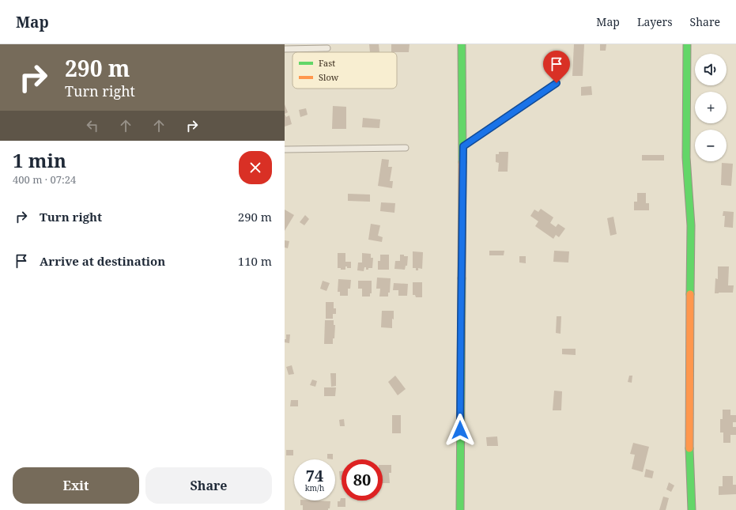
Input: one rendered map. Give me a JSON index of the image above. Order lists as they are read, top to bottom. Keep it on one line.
{"legend":["Fast","Slow"],"page":{"header":"Map","nav":["Map","Layers","Share"],"turn":["290 m","Turn right"],"map_buttons":["+","−"],"heading":["1 min","400 m · 07:24"],"list":[{"name":"Turn right","value":"290 m"},{"name":"Arrive at destination","value":"110 m"}],"speed":"74 km/h","limit":"80","buttons":["Exit","Share"]}}
